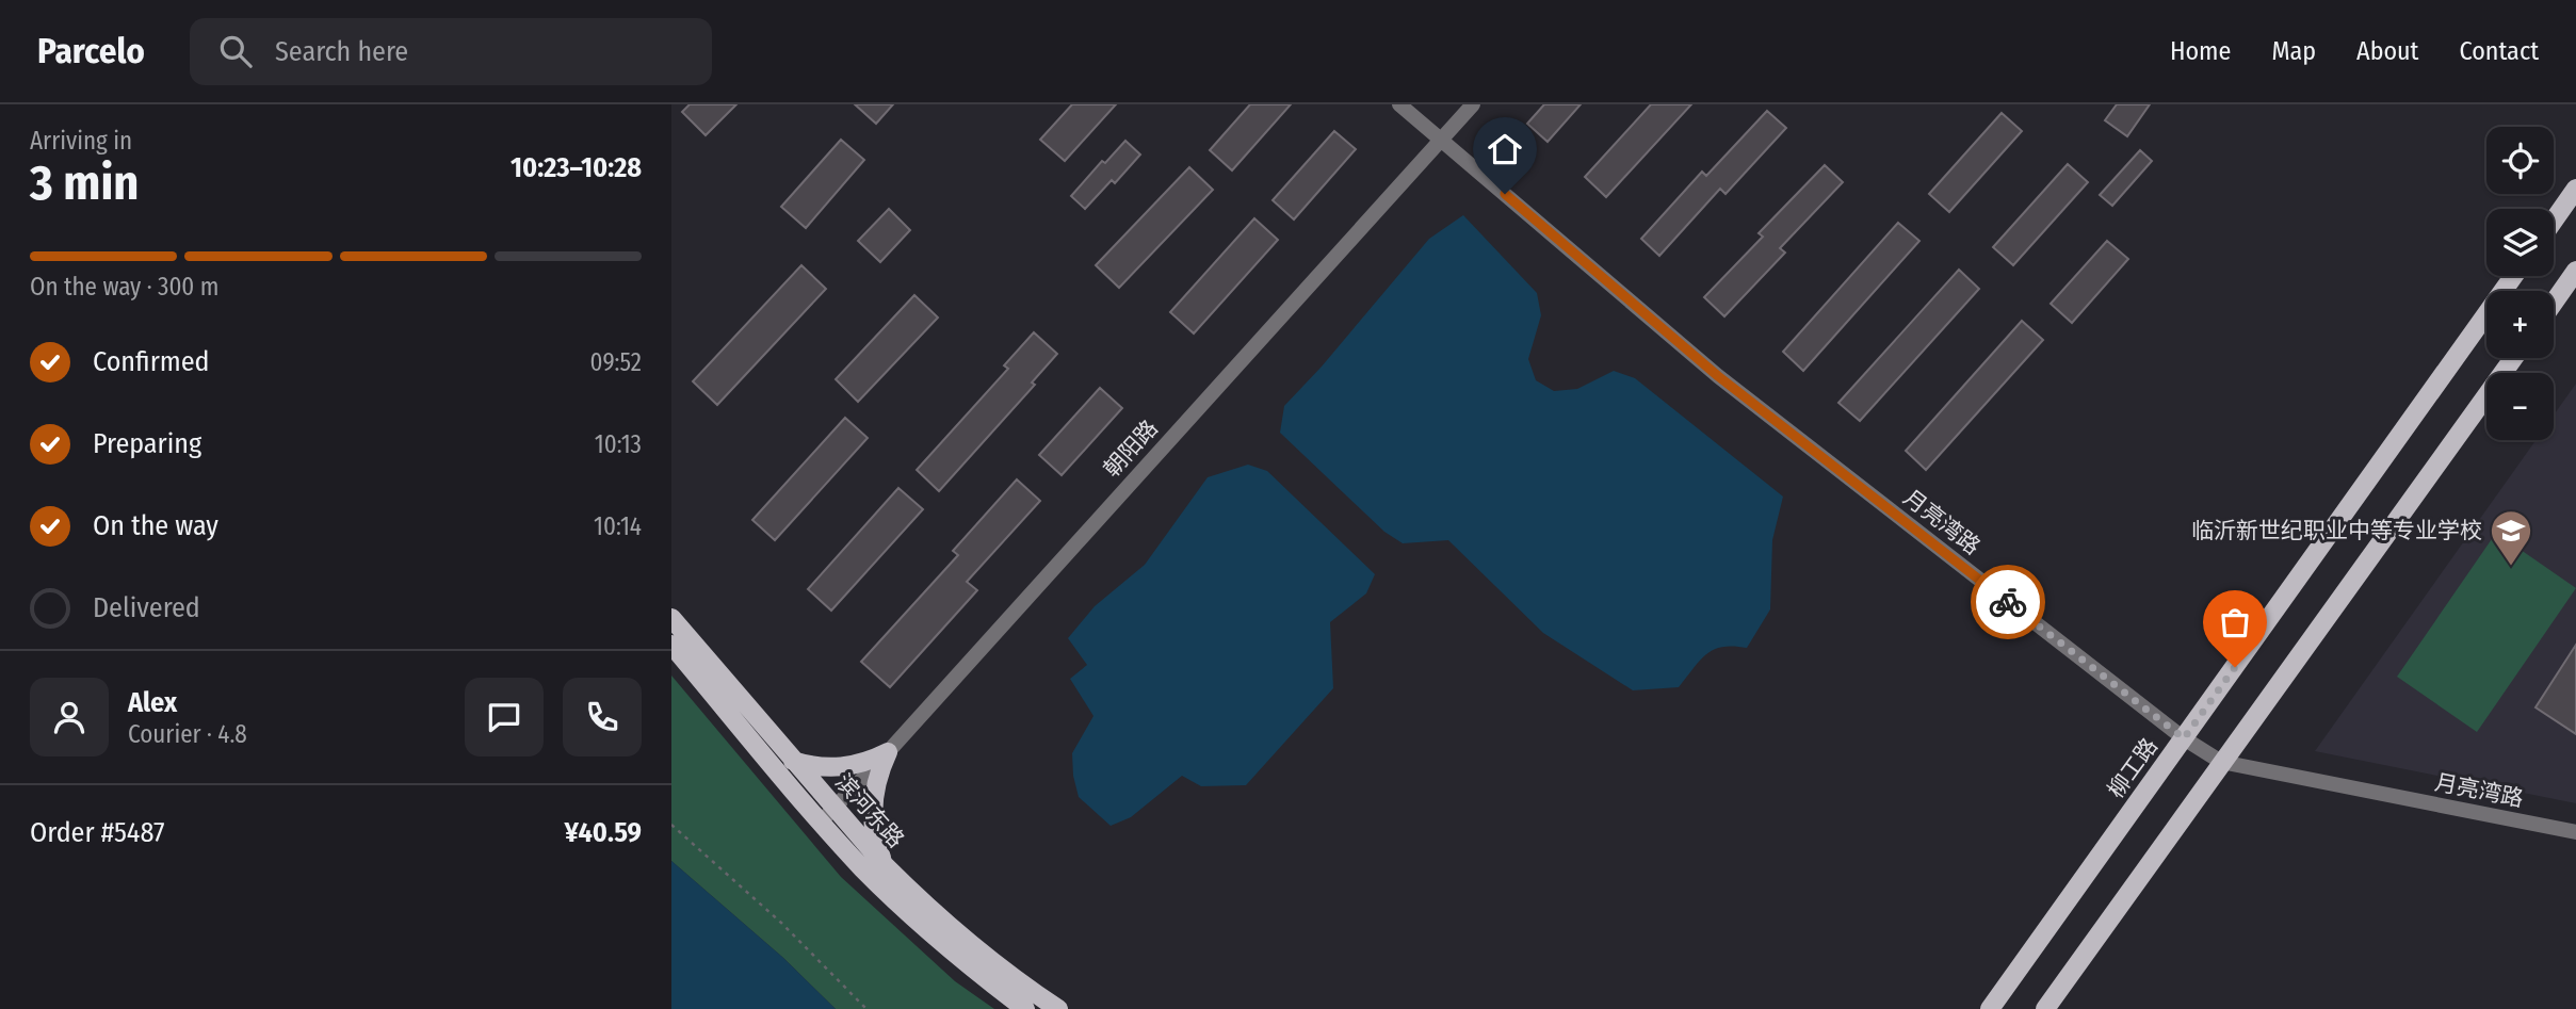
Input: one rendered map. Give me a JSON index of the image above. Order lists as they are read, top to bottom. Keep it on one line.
{"streets":{"main road":["柳工路","滨河东路"],"street":["朝阳路","月亮湾路"]},"crossings":[["朝阳路","月亮湾路"],["朝阳路","滨河东路"],["月亮湾路","柳工路"]],"places":{"school or university":["临沂新世纪职业中等专业学校"]},"page":{"header":"Parcelo","search":"Search here","nav":["Home","Map","About","Contact"],"heading":["3 min","Arriving in","10:23–10:28"],"panel":["Alex","Courier · 4.8","Order #5487","¥40.59"],"map_buttons":["+","−"],"bar":"On the way · 300 m","list":[["Confirmed","09:52"],["Preparing","10:13"],["On the way","10:14"],"Delivered"]}}
